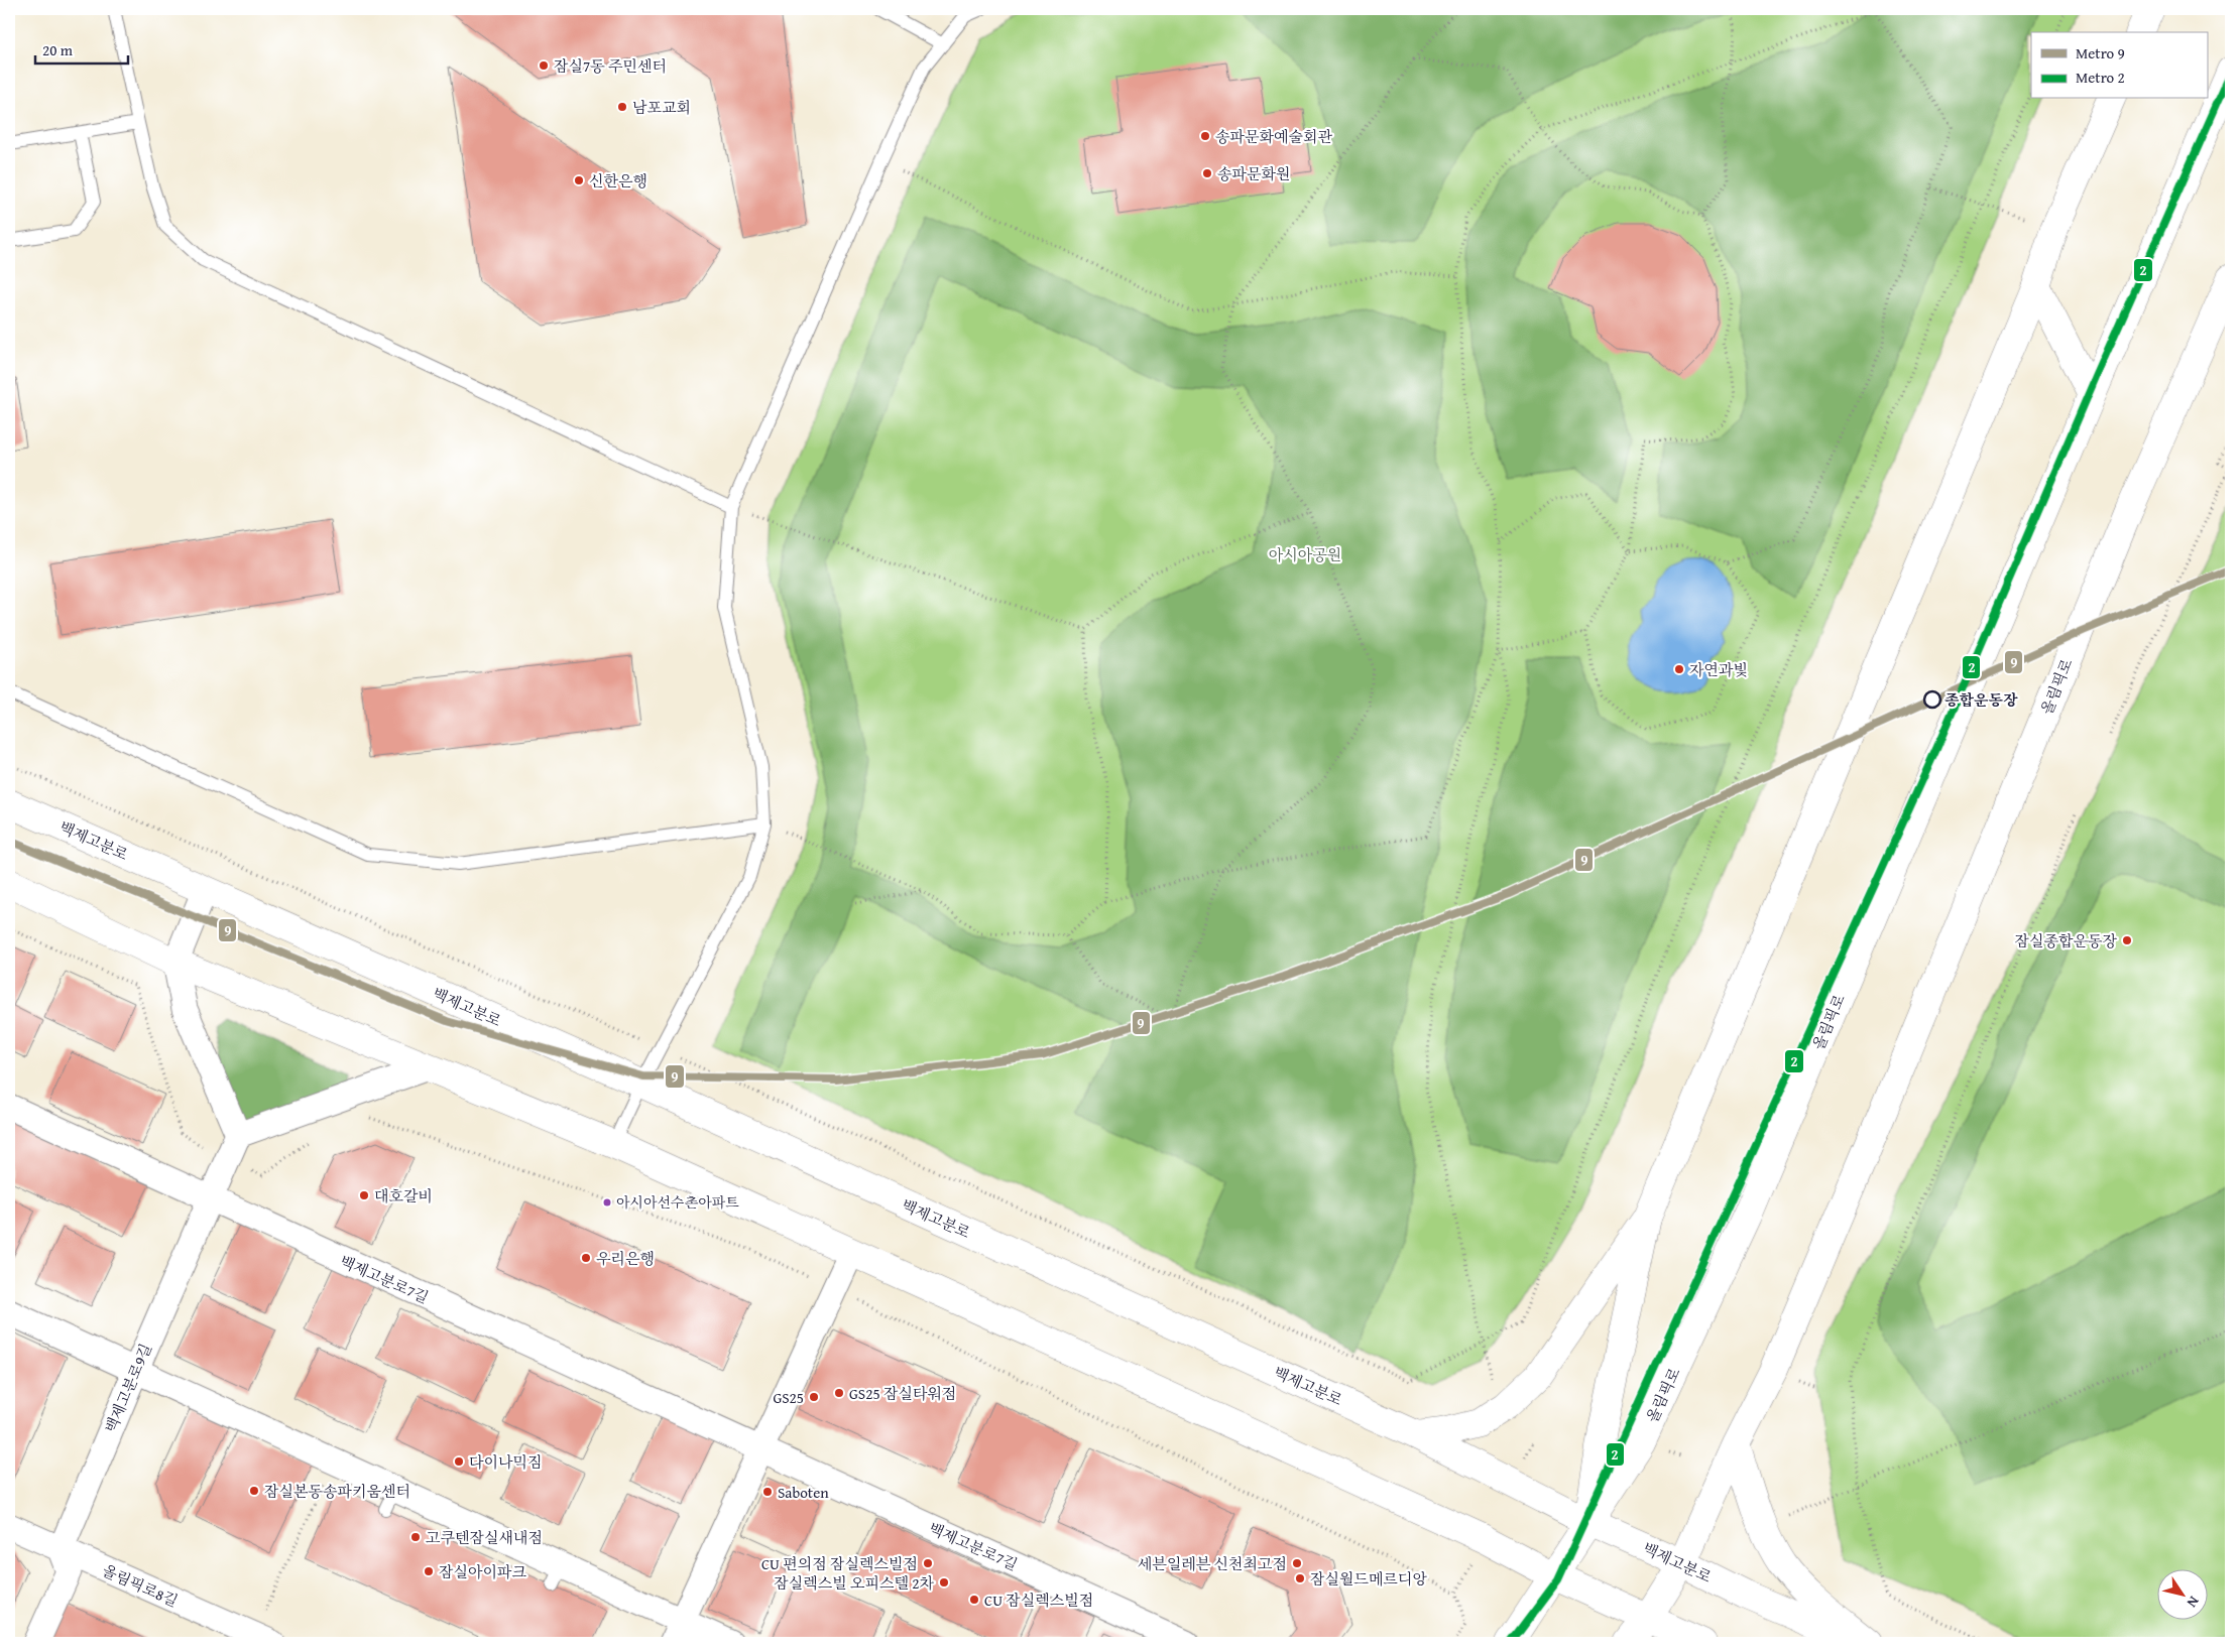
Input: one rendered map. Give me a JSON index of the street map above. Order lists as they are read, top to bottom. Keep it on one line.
{"streets":{"main road":["올림픽로","백제고분로"],"street":["백제고분로7길","백제고분로9길","올림픽로8길"]},"crossings":[["올림픽로","백제고분로"],["백제고분로7길","백제고분로9길"],["백제고분로9길","올림픽로8길"]],"parks":["아시아공원"],"places":["잠실7동 주민센터","남포교회","송파문화예술회관","송파문화원","신한은행","자연과빛","종합운동장","잠실종합운동장","대호갈비","아시아선수촌아파트","우리은행","GS25 잠실타워점","GS25","다이나믹짐","잠실본동송파키움센터","Saboten","고쿠텐잠실새내점","CU 편의점 잠실렉스빌점","세븐일레븐 신천최고점","잠실아이파크","잠실월드메르디앙","잠실렉스빌 오피스텔 2차","CU 잠실렉스빌점"],"lines":["metro line 2","metro line 9"],"legend":["Metro 9","Metro 2"],"scale_bar":"20 m","north":"bottom right"}
